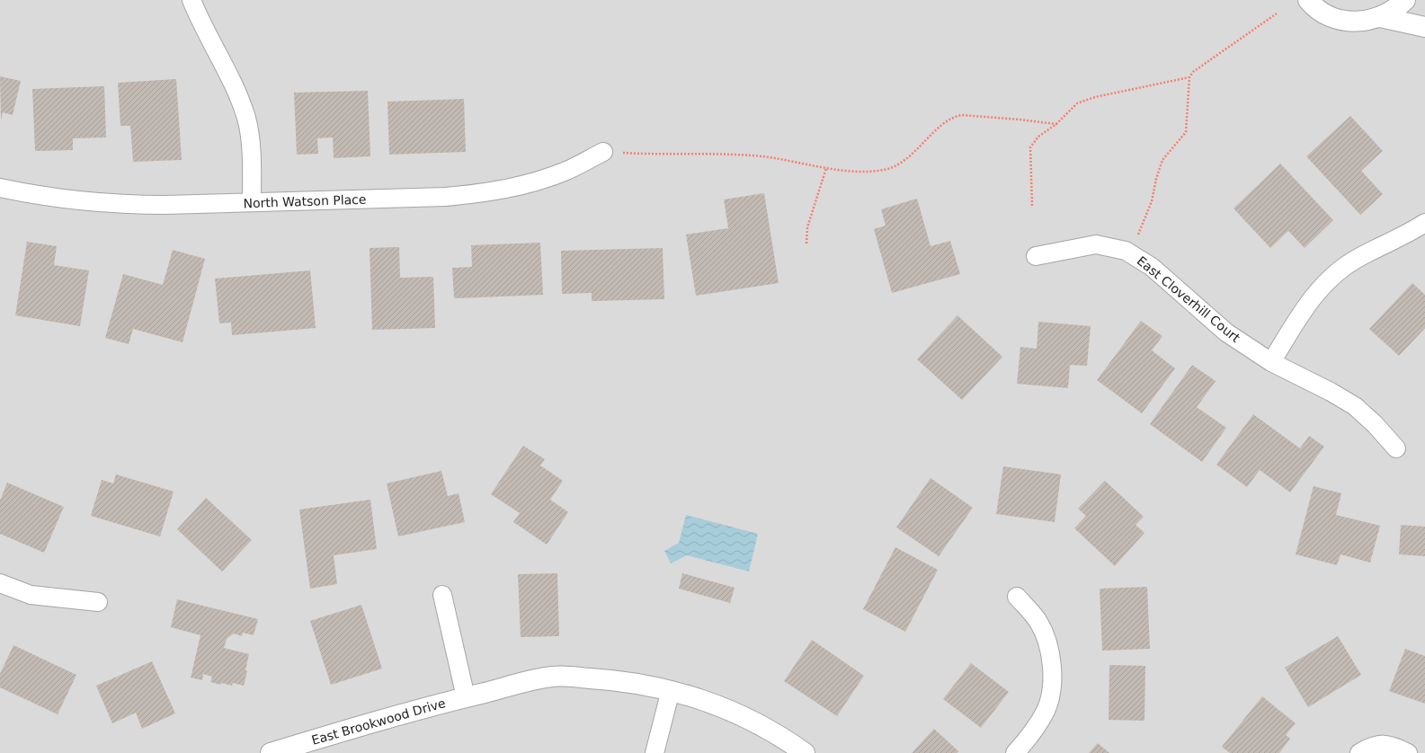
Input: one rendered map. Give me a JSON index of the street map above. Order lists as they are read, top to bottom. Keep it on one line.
{"streets":{"street":["North Watson Place","East Cloverhill Court","East Brookwood Drive"]}}
